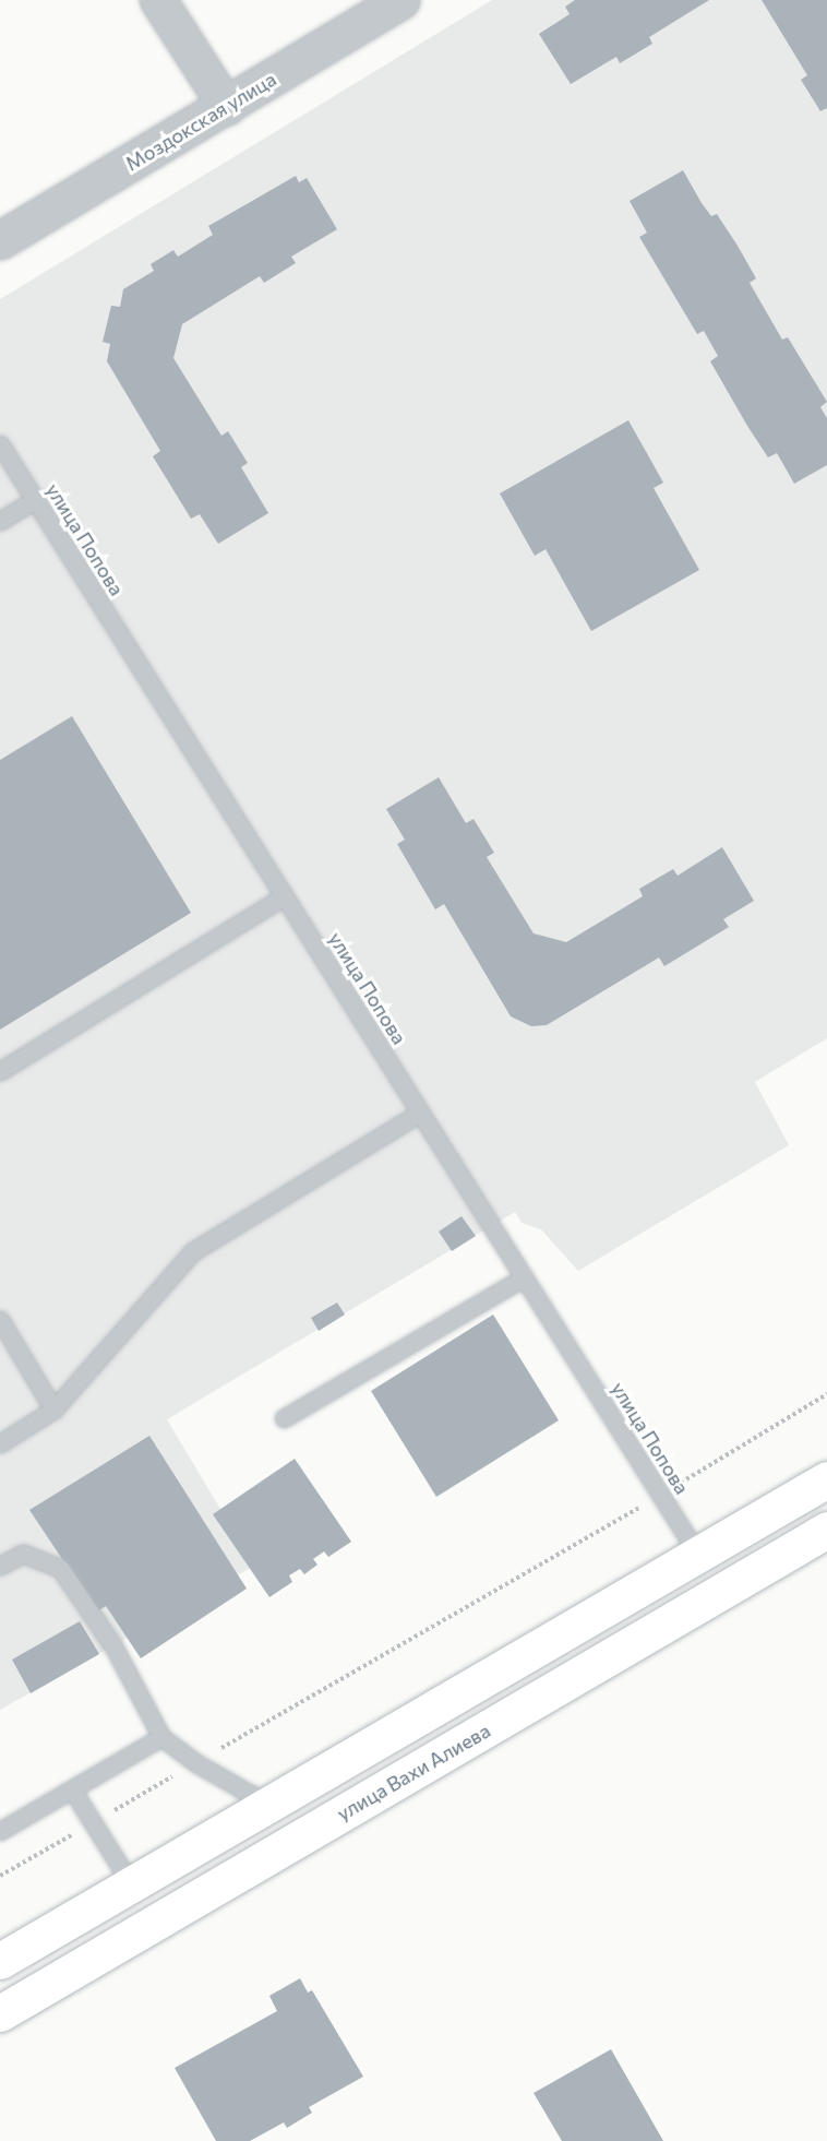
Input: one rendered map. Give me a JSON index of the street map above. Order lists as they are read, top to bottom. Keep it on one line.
{"streets":{"main road":["улица Вахи Алиева"],"street":["Моздокская улица"],"lane":["улица Попова"]}}
